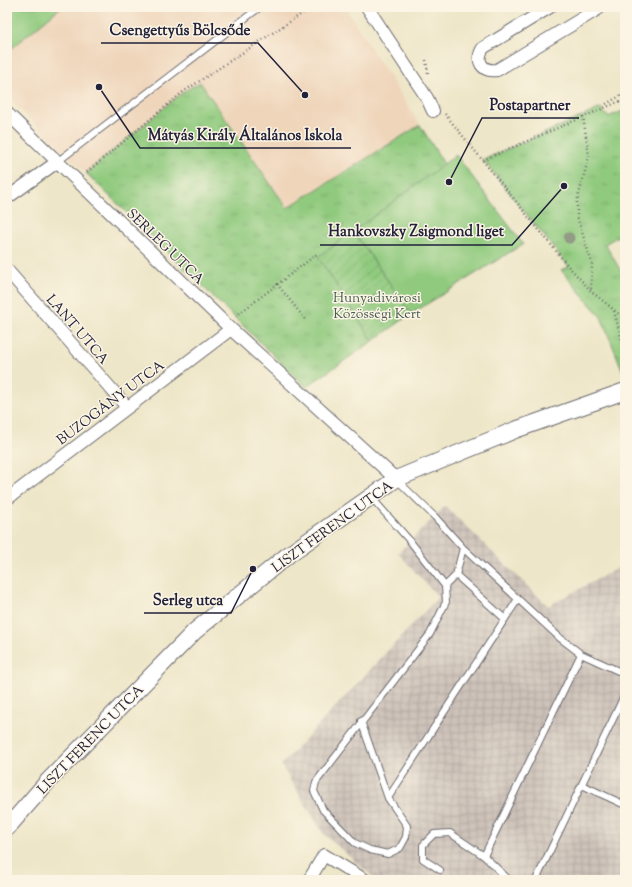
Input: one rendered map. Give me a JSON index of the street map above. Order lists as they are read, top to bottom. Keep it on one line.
{"streets":{"street":["SERLEG UTCA","LANT UTCA","BUZOGÁNY UTCA","LISZT FERENC UTCA"]},"crossings":[["SERLEG UTCA","BUZOGÁNY UTCA"],["SERLEG UTCA","LISZT FERENC UTCA"],["LANT UTCA","BUZOGÁNY UTCA"]],"parks":["Hunyadivárosi Közösségi Kert"],"places":["Mátyás Király Általános Iskola","Csengettyűs Bölcsőde","Postapartner","Hankovszky Zsigmond liget","Serleg utca"]}
